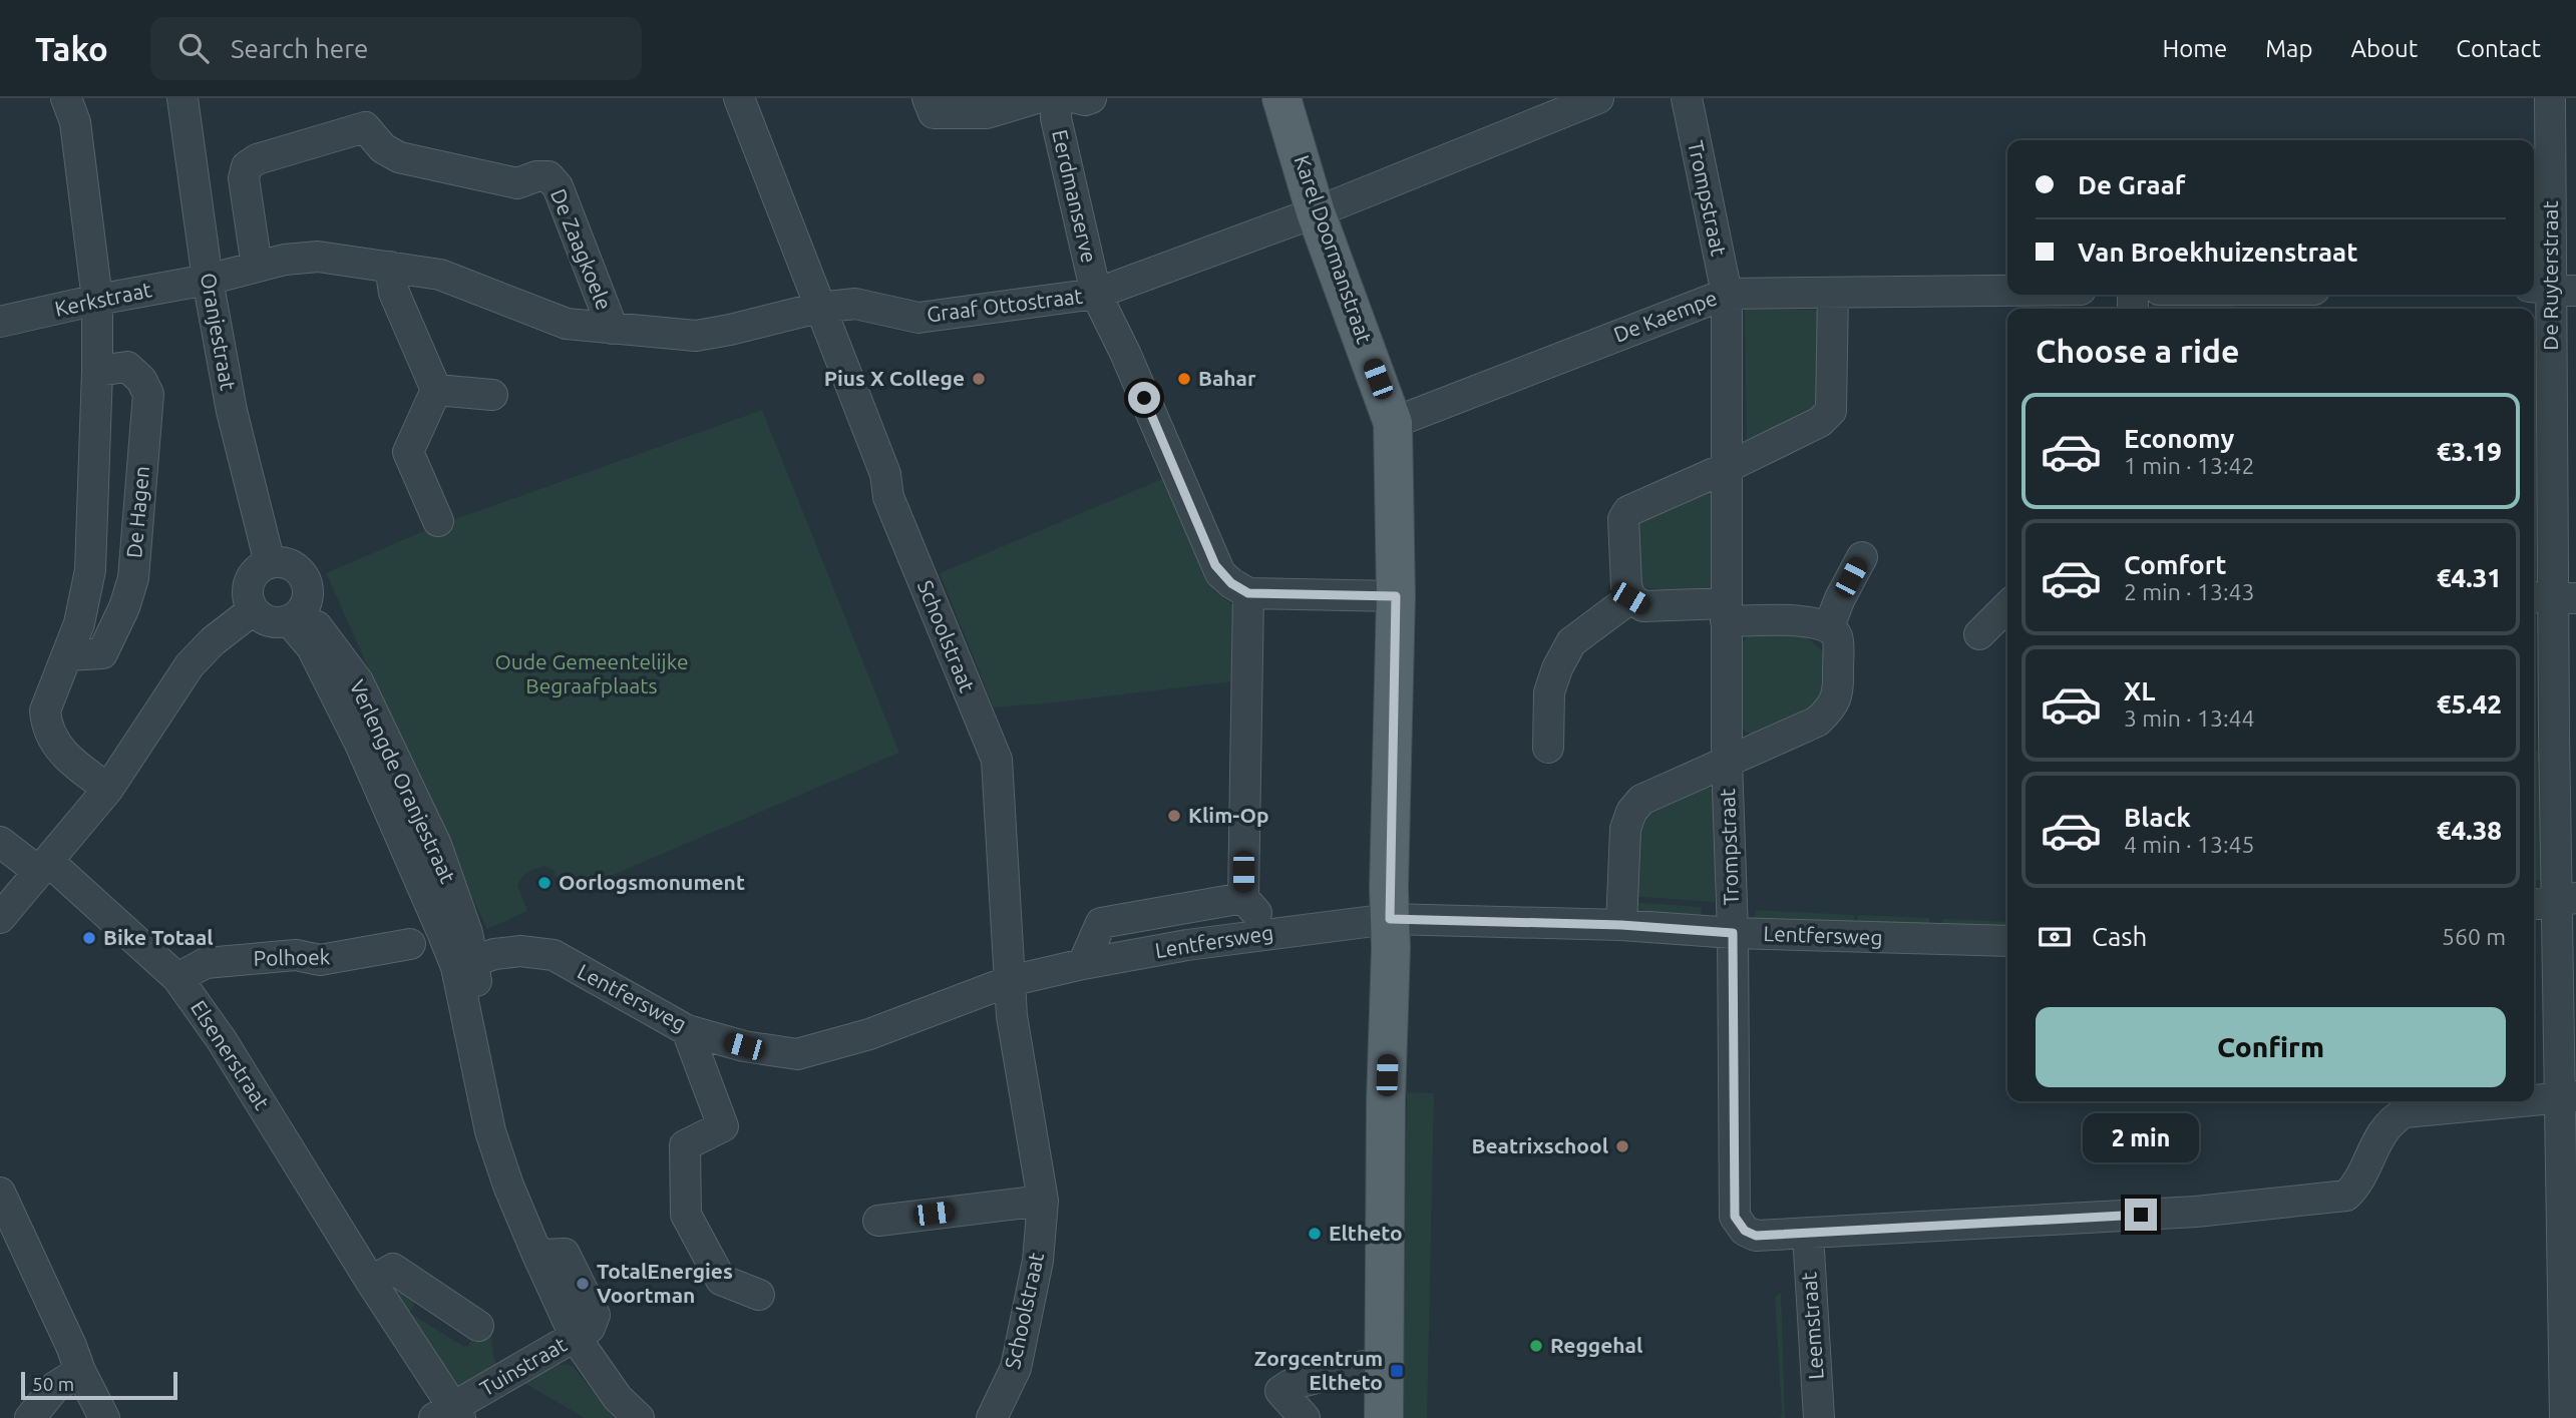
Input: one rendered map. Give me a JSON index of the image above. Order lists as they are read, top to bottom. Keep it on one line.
{"streets":{"main road":["Karel Doormanstraat"],"street":["Eerdmanserve","Trompstraat","De Zaagkoele","De Ruyterstraat","Kerkstraat","Graaf Ottostraat","De Kaempe","Oranjestraat","De Hagen","Schoolstraat","Verlengde Oranjestraat","Lentfersweg","Polhoek","Elsenerstraat","Leemstraat","Tuinstraat"]},"crossings":[["Eerdmanserve","Graaf Ottostraat"],["Trompstraat","De Ruyterstraat"],["Trompstraat","De Kaempe"],["Trompstraat","Lentfersweg"],["Trompstraat","Leemstraat"],["De Zaagkoele","Graaf Ottostraat"],["Karel Doormanstraat","Graaf Ottostraat"],["Karel Doormanstraat","De Kaempe"],["Karel Doormanstraat","Lentfersweg"],["Kerkstraat","Graaf Ottostraat"],["Kerkstraat","Oranjestraat"],["Kerkstraat","De Hagen"],["Graaf Ottostraat","Oranjestraat"],["Graaf Ottostraat","Schoolstraat"],["Oranjestraat","Verlengde Oranjestraat"],["Schoolstraat","Lentfersweg"],["Verlengde Oranjestraat","Lentfersweg"],["Verlengde Oranjestraat","Tuinstraat"],["Polhoek","Elsenerstraat"],["Elsenerstraat","Tuinstraat"]],"parks":["Oude Gemeentelijke Begraafplaats"],"places":{"other":["Pius X College","Bahar","Klim-Op","Oorlogsmonument","Bike Totaal","Beatrixschool","Eltheto","TotalEnergies Voortman","Reggehal"],"transit":["Zorgcentrum Eltheto"]},"scale_bar":"50 m","page":{"header":"Tako","search":"Search here","nav":["Home","Map","About","Contact"],"banner":["De Graaf","Van Broekhuizenstraat"],"heading":"Choose a ride","list":[{"name":"Economy","note":"1 min · 13:42","value":"€3.19"},{"name":"Comfort","note":"2 min · 13:43","value":"€4.31"},{"name":"XL","note":"3 min · 13:44","value":"€5.42"},{"name":"Black","note":"4 min · 13:45","value":"€4.38"}],"pay":["Cash","560 m"],"buttons":"Confirm","bubble":"2 min","scale":"50 m"}}
